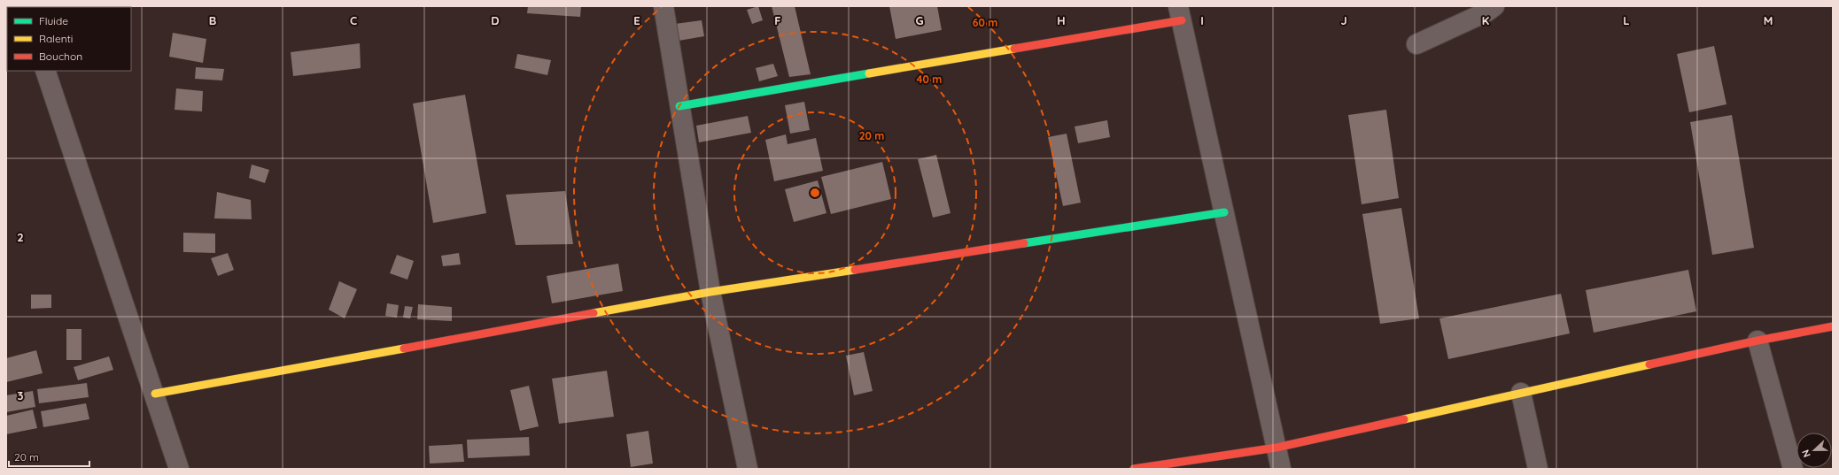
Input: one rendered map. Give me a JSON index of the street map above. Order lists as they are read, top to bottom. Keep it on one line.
{"legend":["Fluide","Ralenti","Bouchon"],"scale_bar":"20 m","north":"left","grid":{"columns":["B","C","D","E","F","G","H","I","J","K","L","M"],"rows":["2","3"]},"rings":["60 m","40 m","20 m"]}
